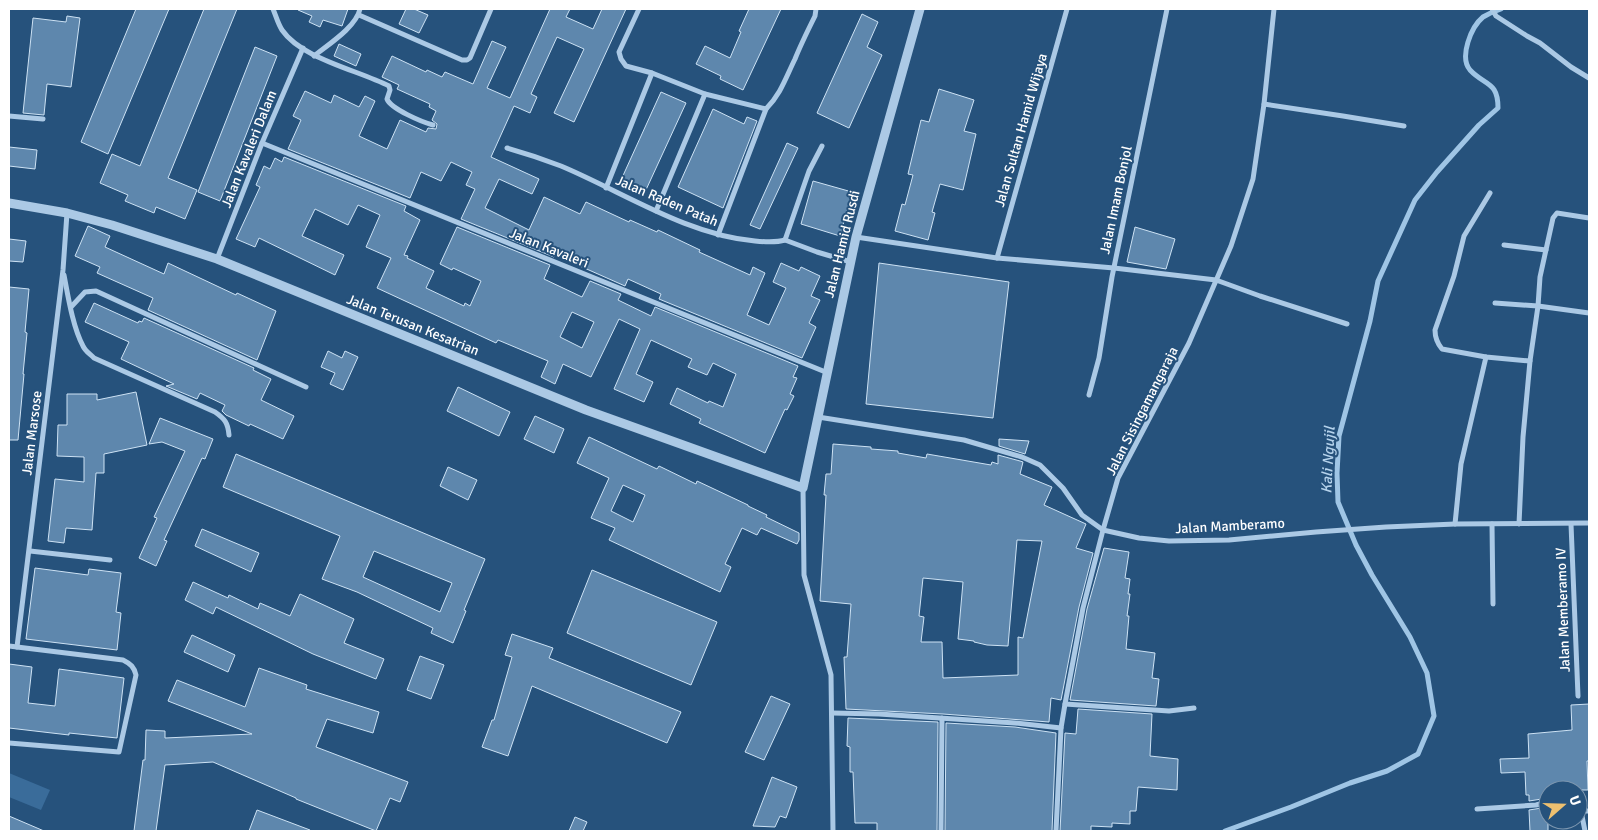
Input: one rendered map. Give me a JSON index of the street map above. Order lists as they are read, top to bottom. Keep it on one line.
{"streets":{"street":["Jalan Sultan Hamid Wijaya","Jalan Kavaleri Dalam","Jalan Imam Bonjol","Jalan Raden Patah","Jalan Hamid Rusdi","Jalan Kavaleri","Jalan Terusan Kesatrian","Jalan Sisingamangaraja","Jalan Marsose","Jalan Mamberamo","Jalan Memberamo IV"]},"crossings":[["Jalan Kavaleri Dalam","Jalan Kavaleri"],["Jalan Kavaleri Dalam","Jalan Terusan Kesatrian"],["Jalan Raden Patah","Jalan Hamid Rusdi"],["Jalan Hamid Rusdi","Jalan Kavaleri"],["Jalan Hamid Rusdi","Jalan Terusan Kesatrian"],["Jalan Hamid Rusdi","Jalan Mamberamo"],["Jalan Terusan Kesatrian","Jalan Marsose"],["Jalan Sisingamangaraja","Jalan Mamberamo"],["Jalan Mamberamo","Jalan Memberamo IV"]],"water":["Kali Ngujil"],"north":"right"}
